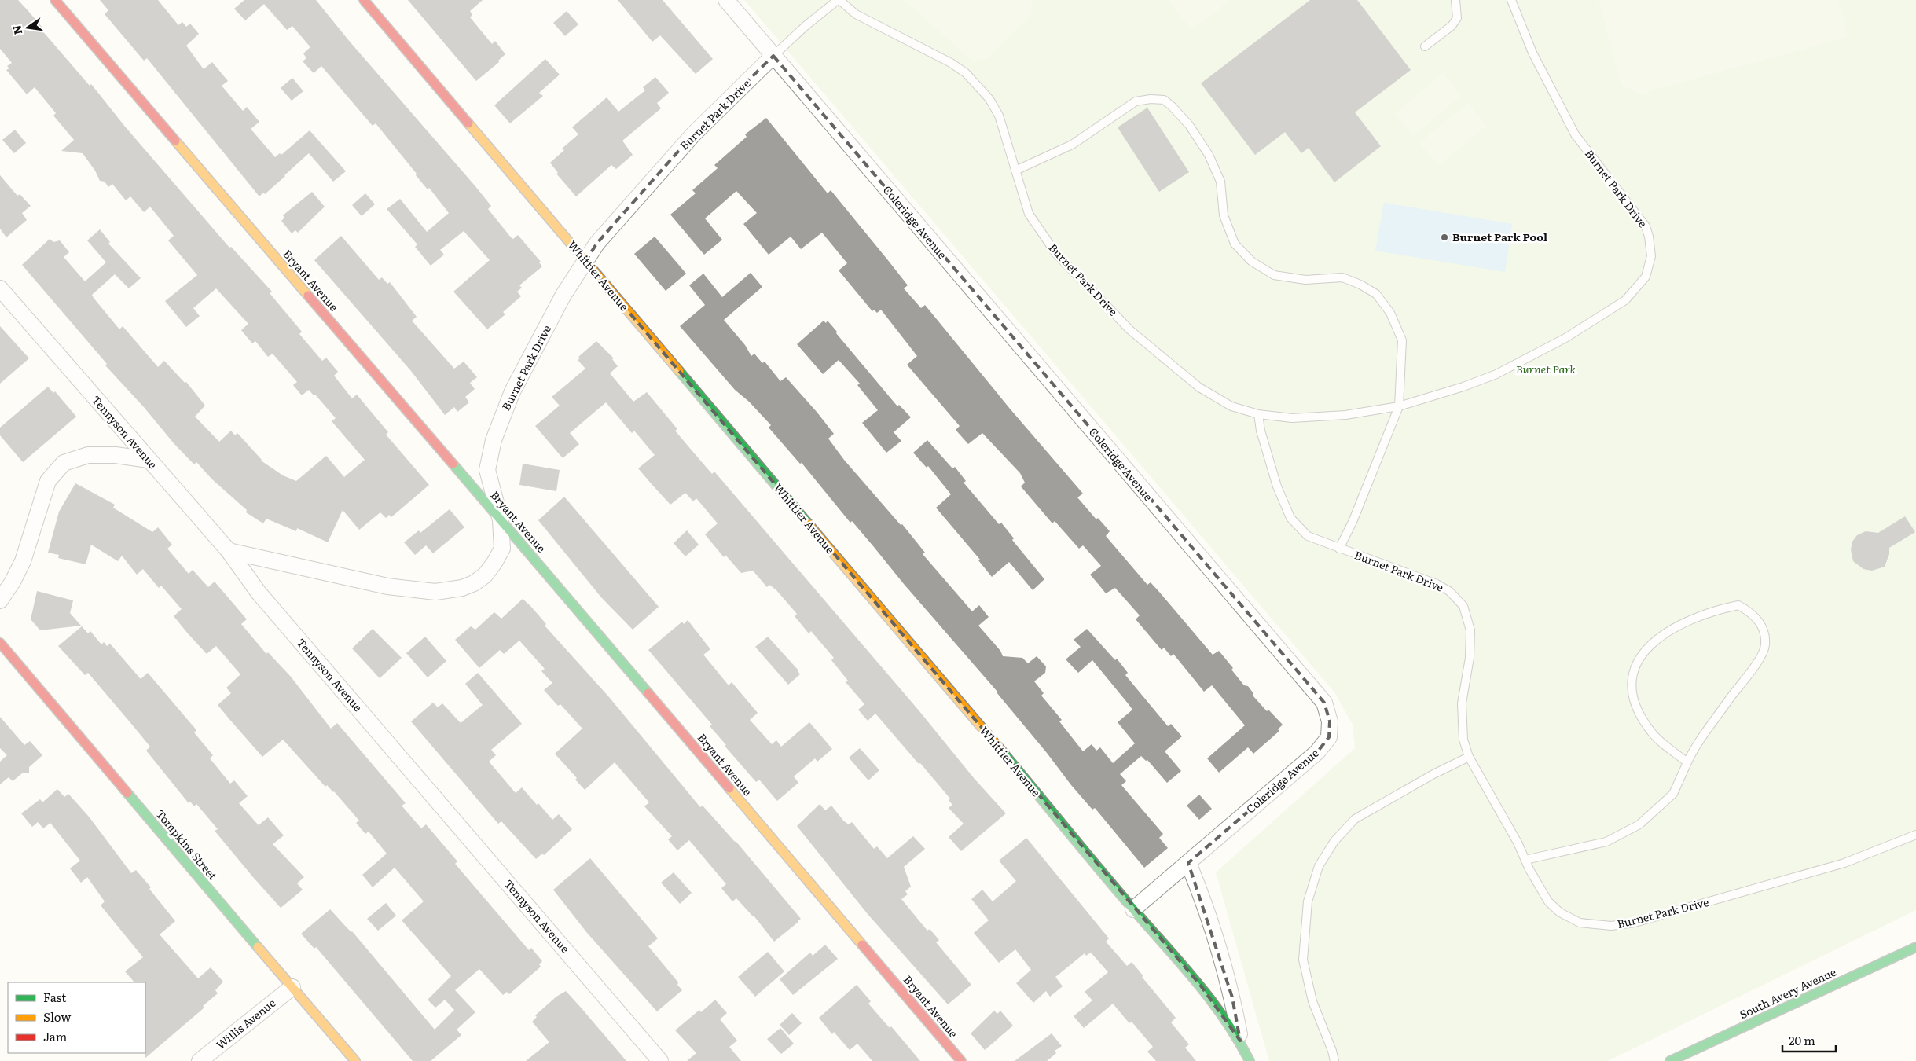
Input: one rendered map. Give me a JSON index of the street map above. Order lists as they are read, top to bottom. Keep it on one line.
{"streets":{"street":["Burnet Park Drive","Coleridge Avenue","Whittier Avenue","Bryant Avenue","Tennyson Avenue","Tompkins Street","South Avery Avenue","Willis Avenue"]},"crossings":[["Burnet Park Drive","Coleridge Avenue"],["Burnet Park Drive","Whittier Avenue"],["Burnet Park Drive","Bryant Avenue"],["Burnet Park Drive","Tennyson Avenue"],["Coleridge Avenue","Whittier Avenue"],["Tompkins Street","Willis Avenue"]],"parks":["Burnet Park"],"places":["Burnet Park Pool"],"legend":["Fast","Slow","Jam"],"scale_bar":"20 m","north":"left"}
